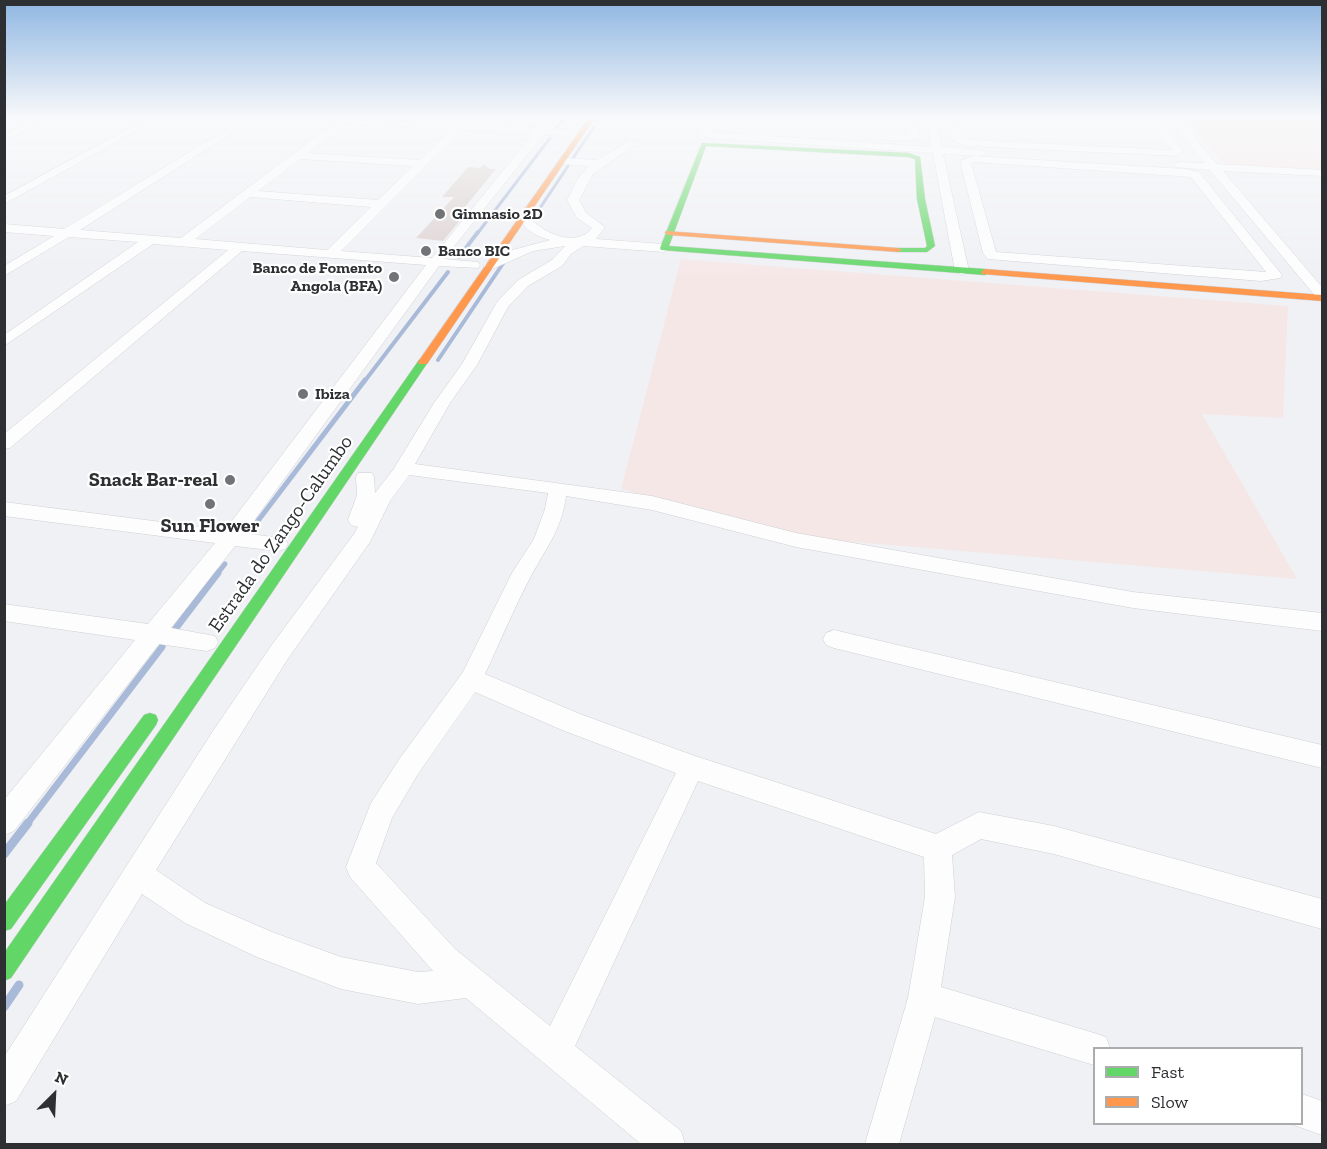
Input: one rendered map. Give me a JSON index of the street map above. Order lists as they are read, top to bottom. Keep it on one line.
{"streets":{"street":["Estrada do Zango-Calumbo"]},"places":["Gimnasio 2D","Banco BIC","Banco de Fomento Angola (BFA)","Ibiza","Snack Bar-real","Sun Flower"],"legend":["Fast","Slow"],"north":"top right"}
